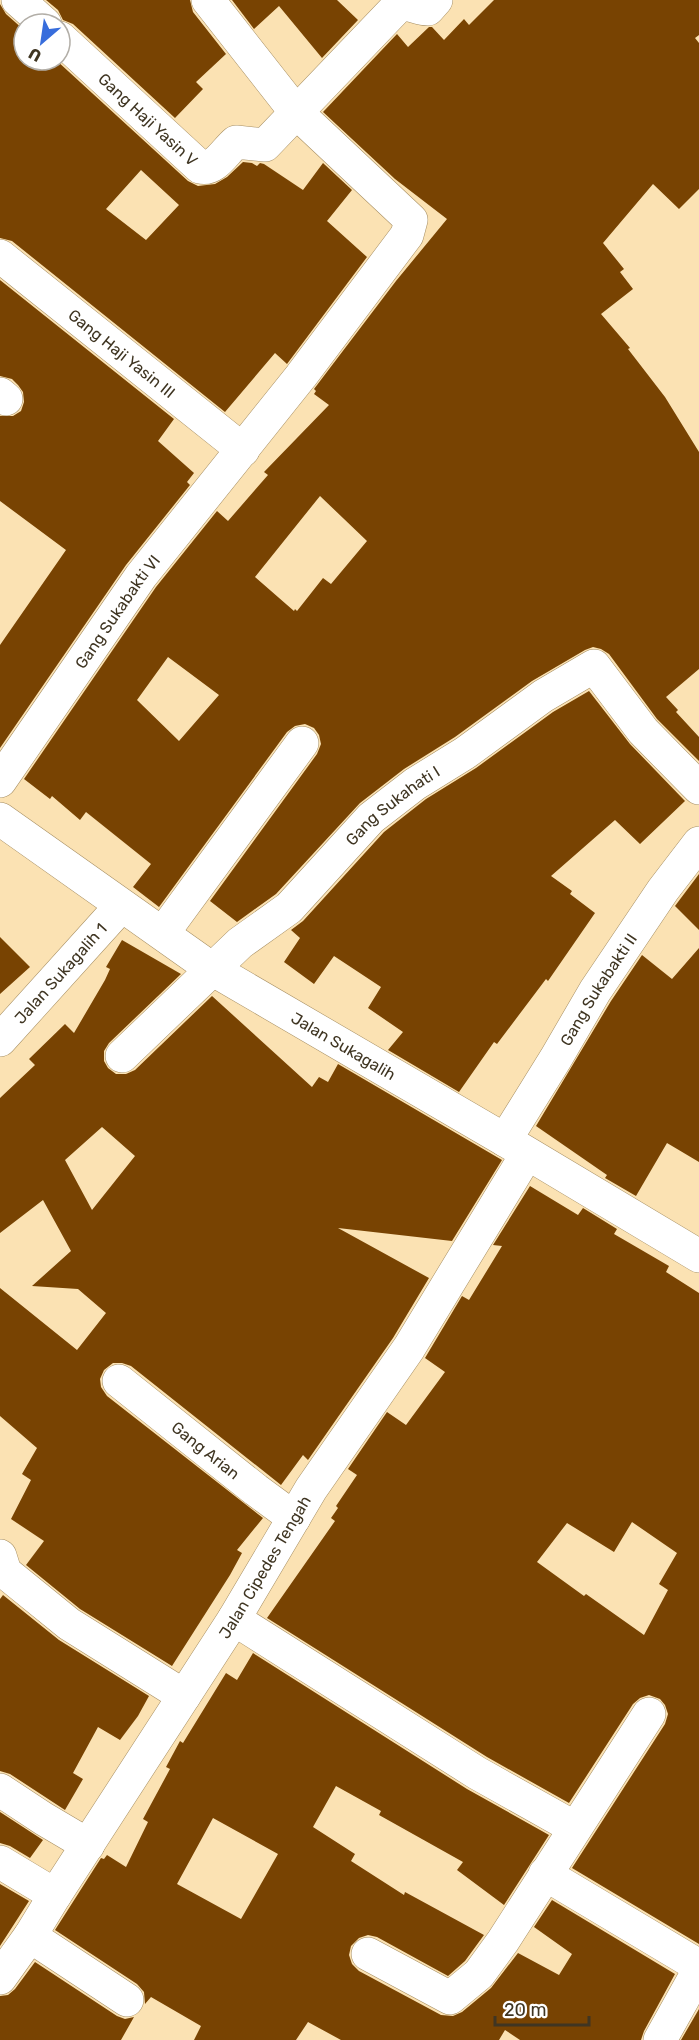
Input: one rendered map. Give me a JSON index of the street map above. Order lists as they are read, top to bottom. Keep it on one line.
{"streets":{"street":["Gang Haji Yasin V","Gang Haji Yasin III","Gang Sukabakti VI","Gang Sukahati I","Jalan Sukagalih 1","Gang Sukabakti II","Jalan Sukagalih","Gang Arian","Jalan Cipedes Tengah"]},"crossings":[["Gang Haji Yasin V","Gang Sukabakti VI"],["Gang Haji Yasin III","Gang Sukabakti VI"],["Gang Sukahati I","Jalan Sukagalih"],["Jalan Sukagalih 1","Jalan Sukagalih"],["Gang Sukabakti II","Jalan Sukagalih"],["Gang Sukabakti II","Jalan Cipedes Tengah"],["Jalan Sukagalih","Jalan Cipedes Tengah"],["Gang Arian","Jalan Cipedes Tengah"]],"scale_bar":"20 m","north":"bottom left"}
